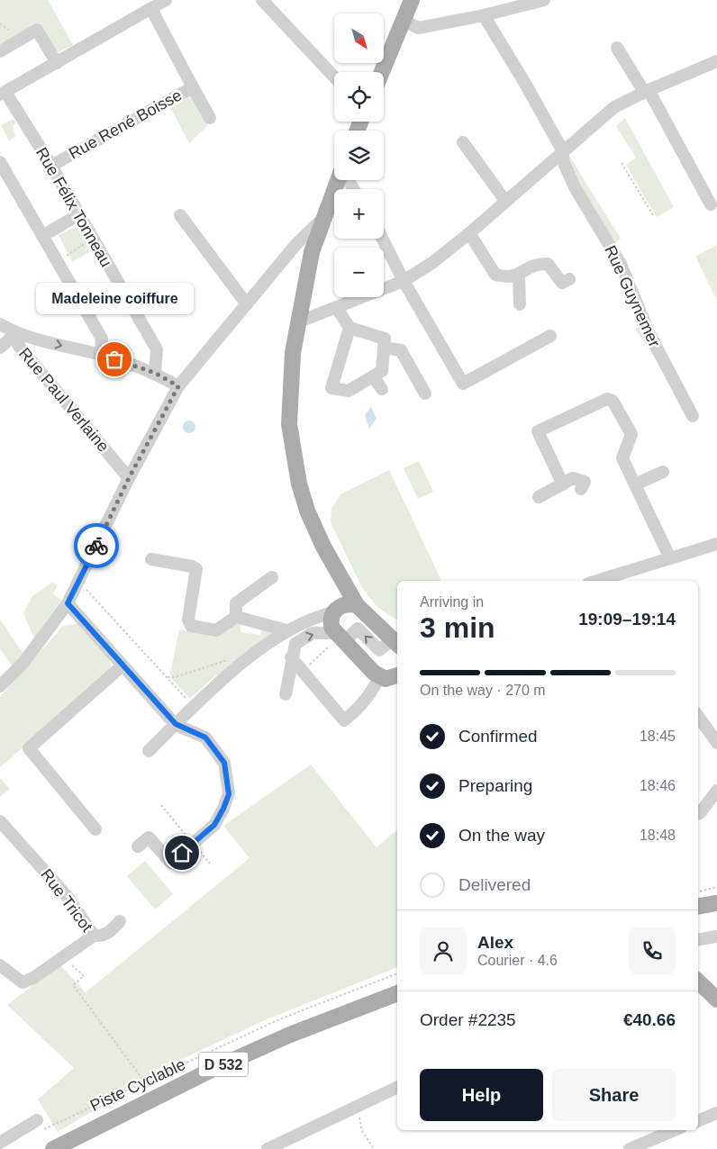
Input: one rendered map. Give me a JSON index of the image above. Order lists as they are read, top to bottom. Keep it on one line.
{"streets":{"main road":["D 532"],"street":["Rue René Boisse","Rue Félix Tonneau","Rue Guynemer","Rue Paul Verlaine","Rue Tricot"],"path":["Piste Cyclable"]},"crossings":[["Rue René Boisse","Rue Félix Tonneau"]],"places":["Madeleine coiffure"],"north":"bottom right","page":{"map_buttons":["+","−"],"bubble":"Madeleine coiffure","heading":["3 min","Arriving in","19:09–19:14"],"panel":["Alex","Courier · 4.6","Order #2235","€40.66"],"bar":"On the way · 270 m","list":[["Confirmed","18:45"],["Preparing","18:46"],["On the way","18:48"],"Delivered"],"buttons":["Help","Share"]}}
